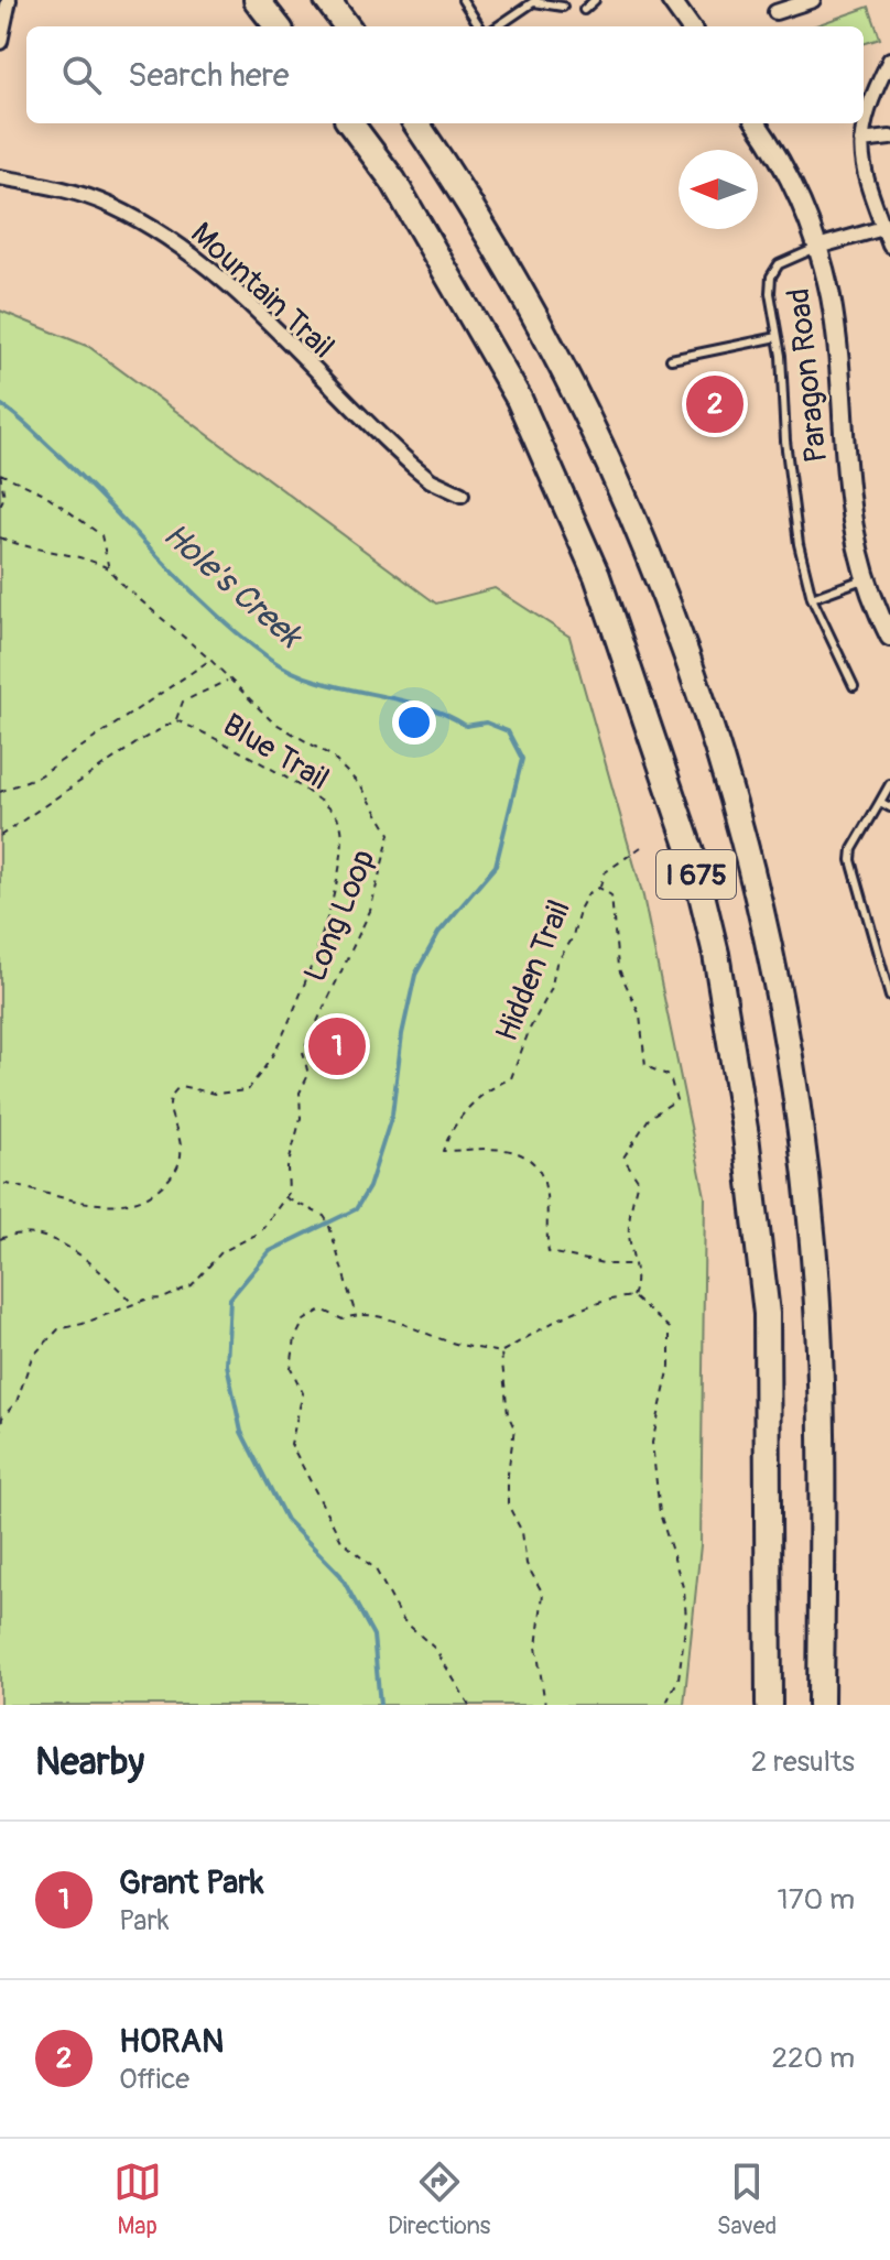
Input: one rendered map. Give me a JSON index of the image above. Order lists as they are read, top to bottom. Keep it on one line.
{"streets":{"highway":["I 675"],"street":["Mountain Trail","Paragon Road"],"path":["Blue Trail","Long Loop","Hidden Trail"]},"water":["Hole's Creek"],"north":"left","page":{"search":"Search here","pins":["2","1"],"heading":["Nearby","2 results"],"list":[{"mark":"1","name":"Grant Park","note":"Park","value":"170 m"},{"mark":"2","name":"HORAN","note":"Office","value":"220 m"}],"nav":["Map","Directions","Saved"]}}
